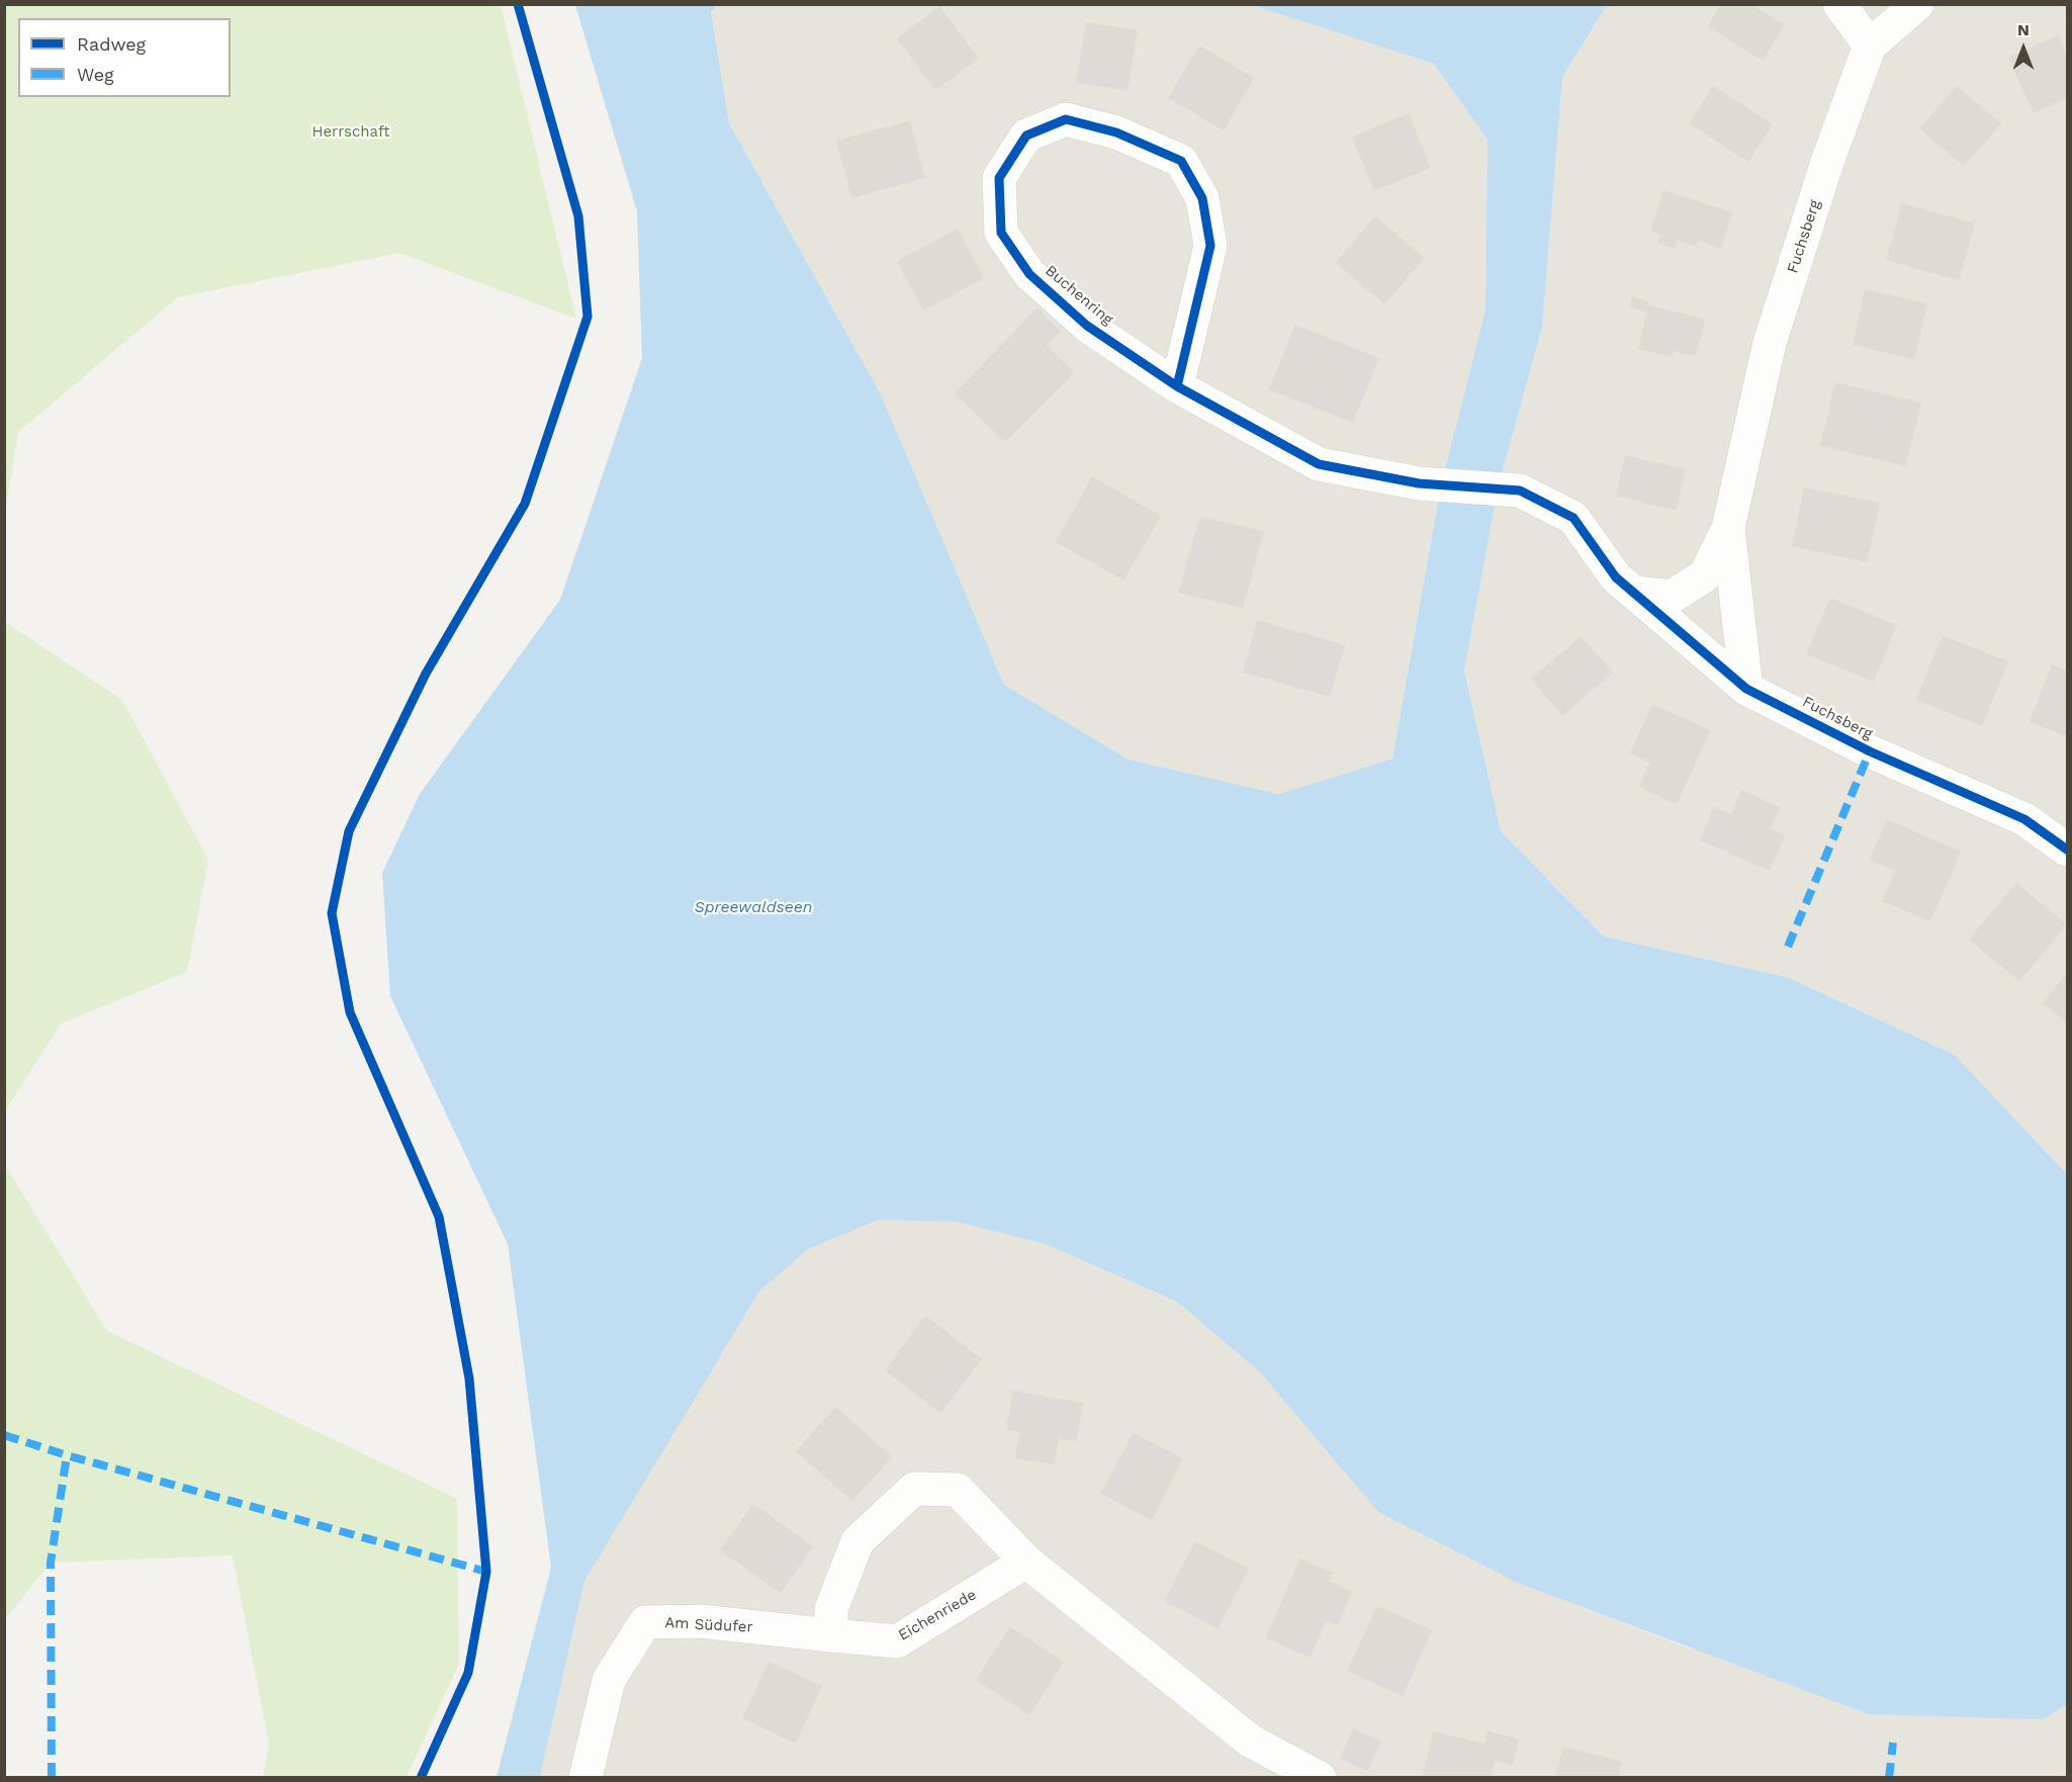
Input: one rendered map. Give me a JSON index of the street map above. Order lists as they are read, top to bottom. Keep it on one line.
{"streets":{"street":["Fuchsberg","Buchenring","Eichenriede","Am Südufer"]},"crossings":[["Fuchsberg","Buchenring"],["Eichenriede","Am Südufer"]],"water":["Spreewaldseen"],"parks":["Herrschaft"],"legend":["Radweg","Weg"],"north":"top"}
